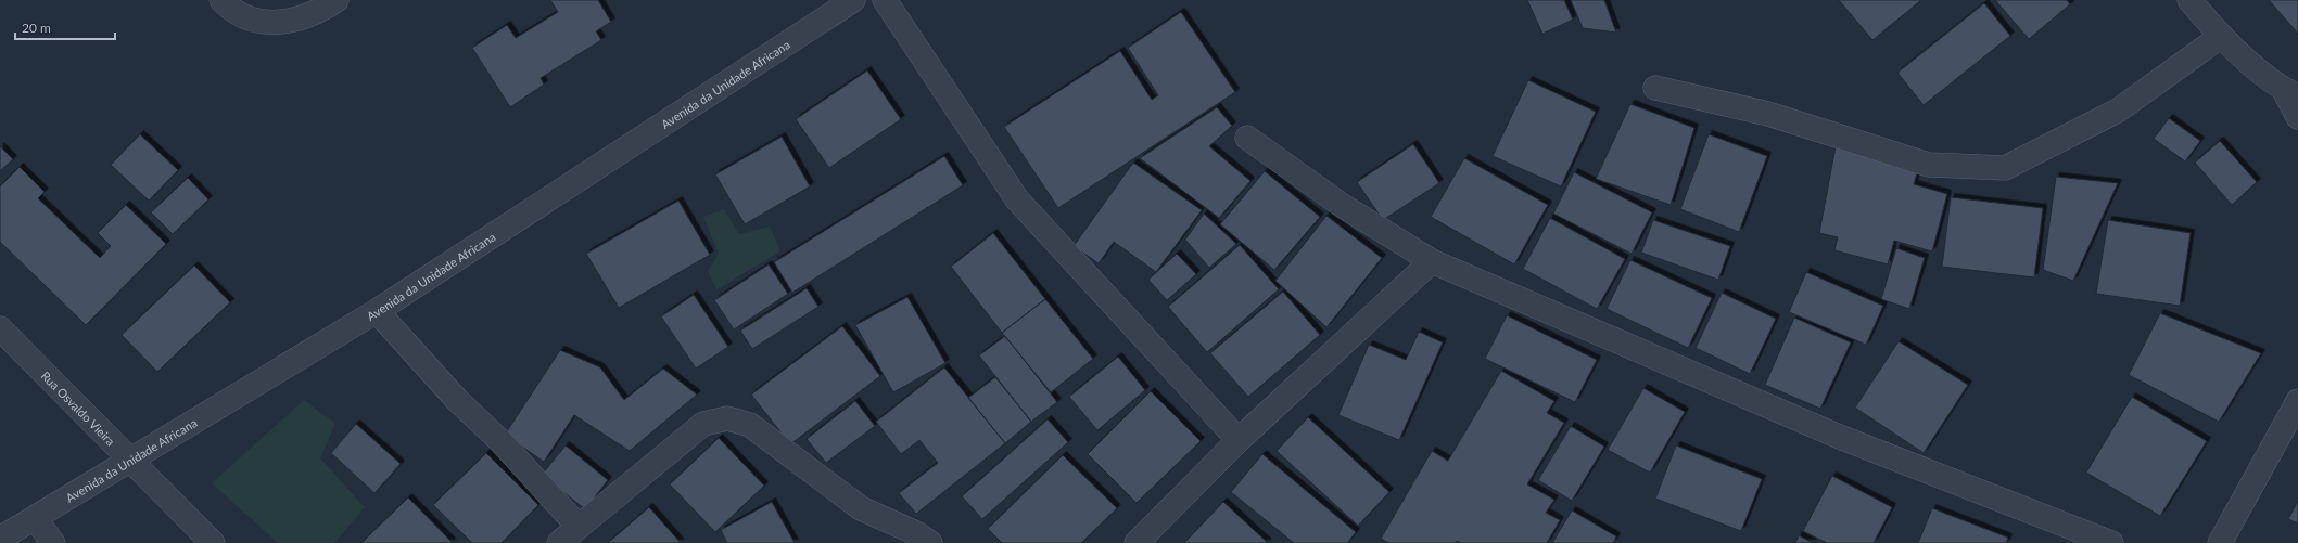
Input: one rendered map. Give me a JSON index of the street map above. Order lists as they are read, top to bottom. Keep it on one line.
{"streets":{"street":["Avenida da Unidade Africana","Rua Osvaldo Vieira"]},"crossings":[["Avenida da Unidade Africana","Rua Osvaldo Vieira"]],"scale_bar":"20 m"}
